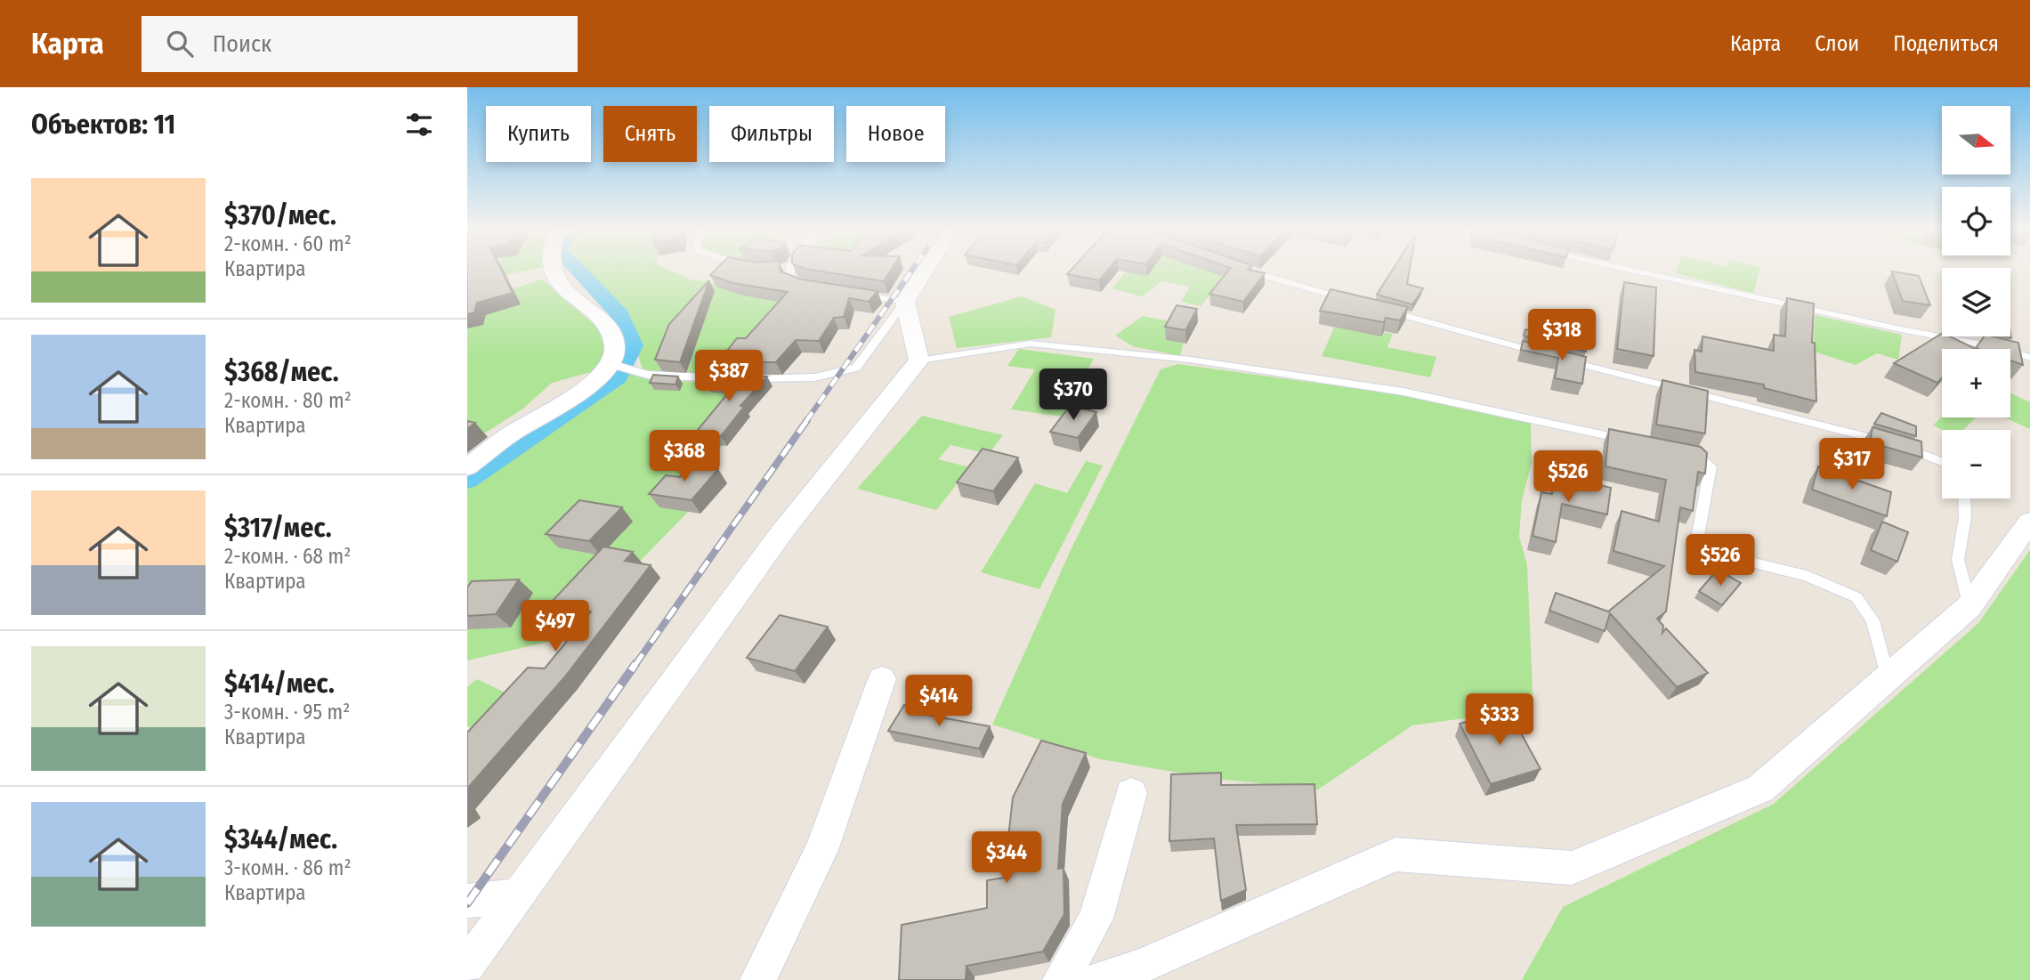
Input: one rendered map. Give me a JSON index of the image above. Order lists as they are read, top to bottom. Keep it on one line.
{"north":"right","page":{"header":"Карта","search":"Поиск","nav":["Карта","Слои","Поделиться"],"heading":"Объектов: 11","map_buttons":["+","−"],"chip":["Купить","Снять","Фильтры","Новое"],"list":[{"name":"$370/мес.","note":"2-комн. · 60 m² · Квартира"},{"name":"$368/мес.","note":"2-комн. · 80 m² · Квартира"},{"name":"$317/мес.","note":"2-комн. · 68 m² · Квартира"},{"name":"$414/мес.","note":"3-комн. · 95 m² · Квартира"},{"name":"$344/мес.","note":"3-комн. · 86 m² · Квартира"}],"price":["$318","$387","$370","$368","$317","$526","$526","$497","$414","$333","$344"]}}
